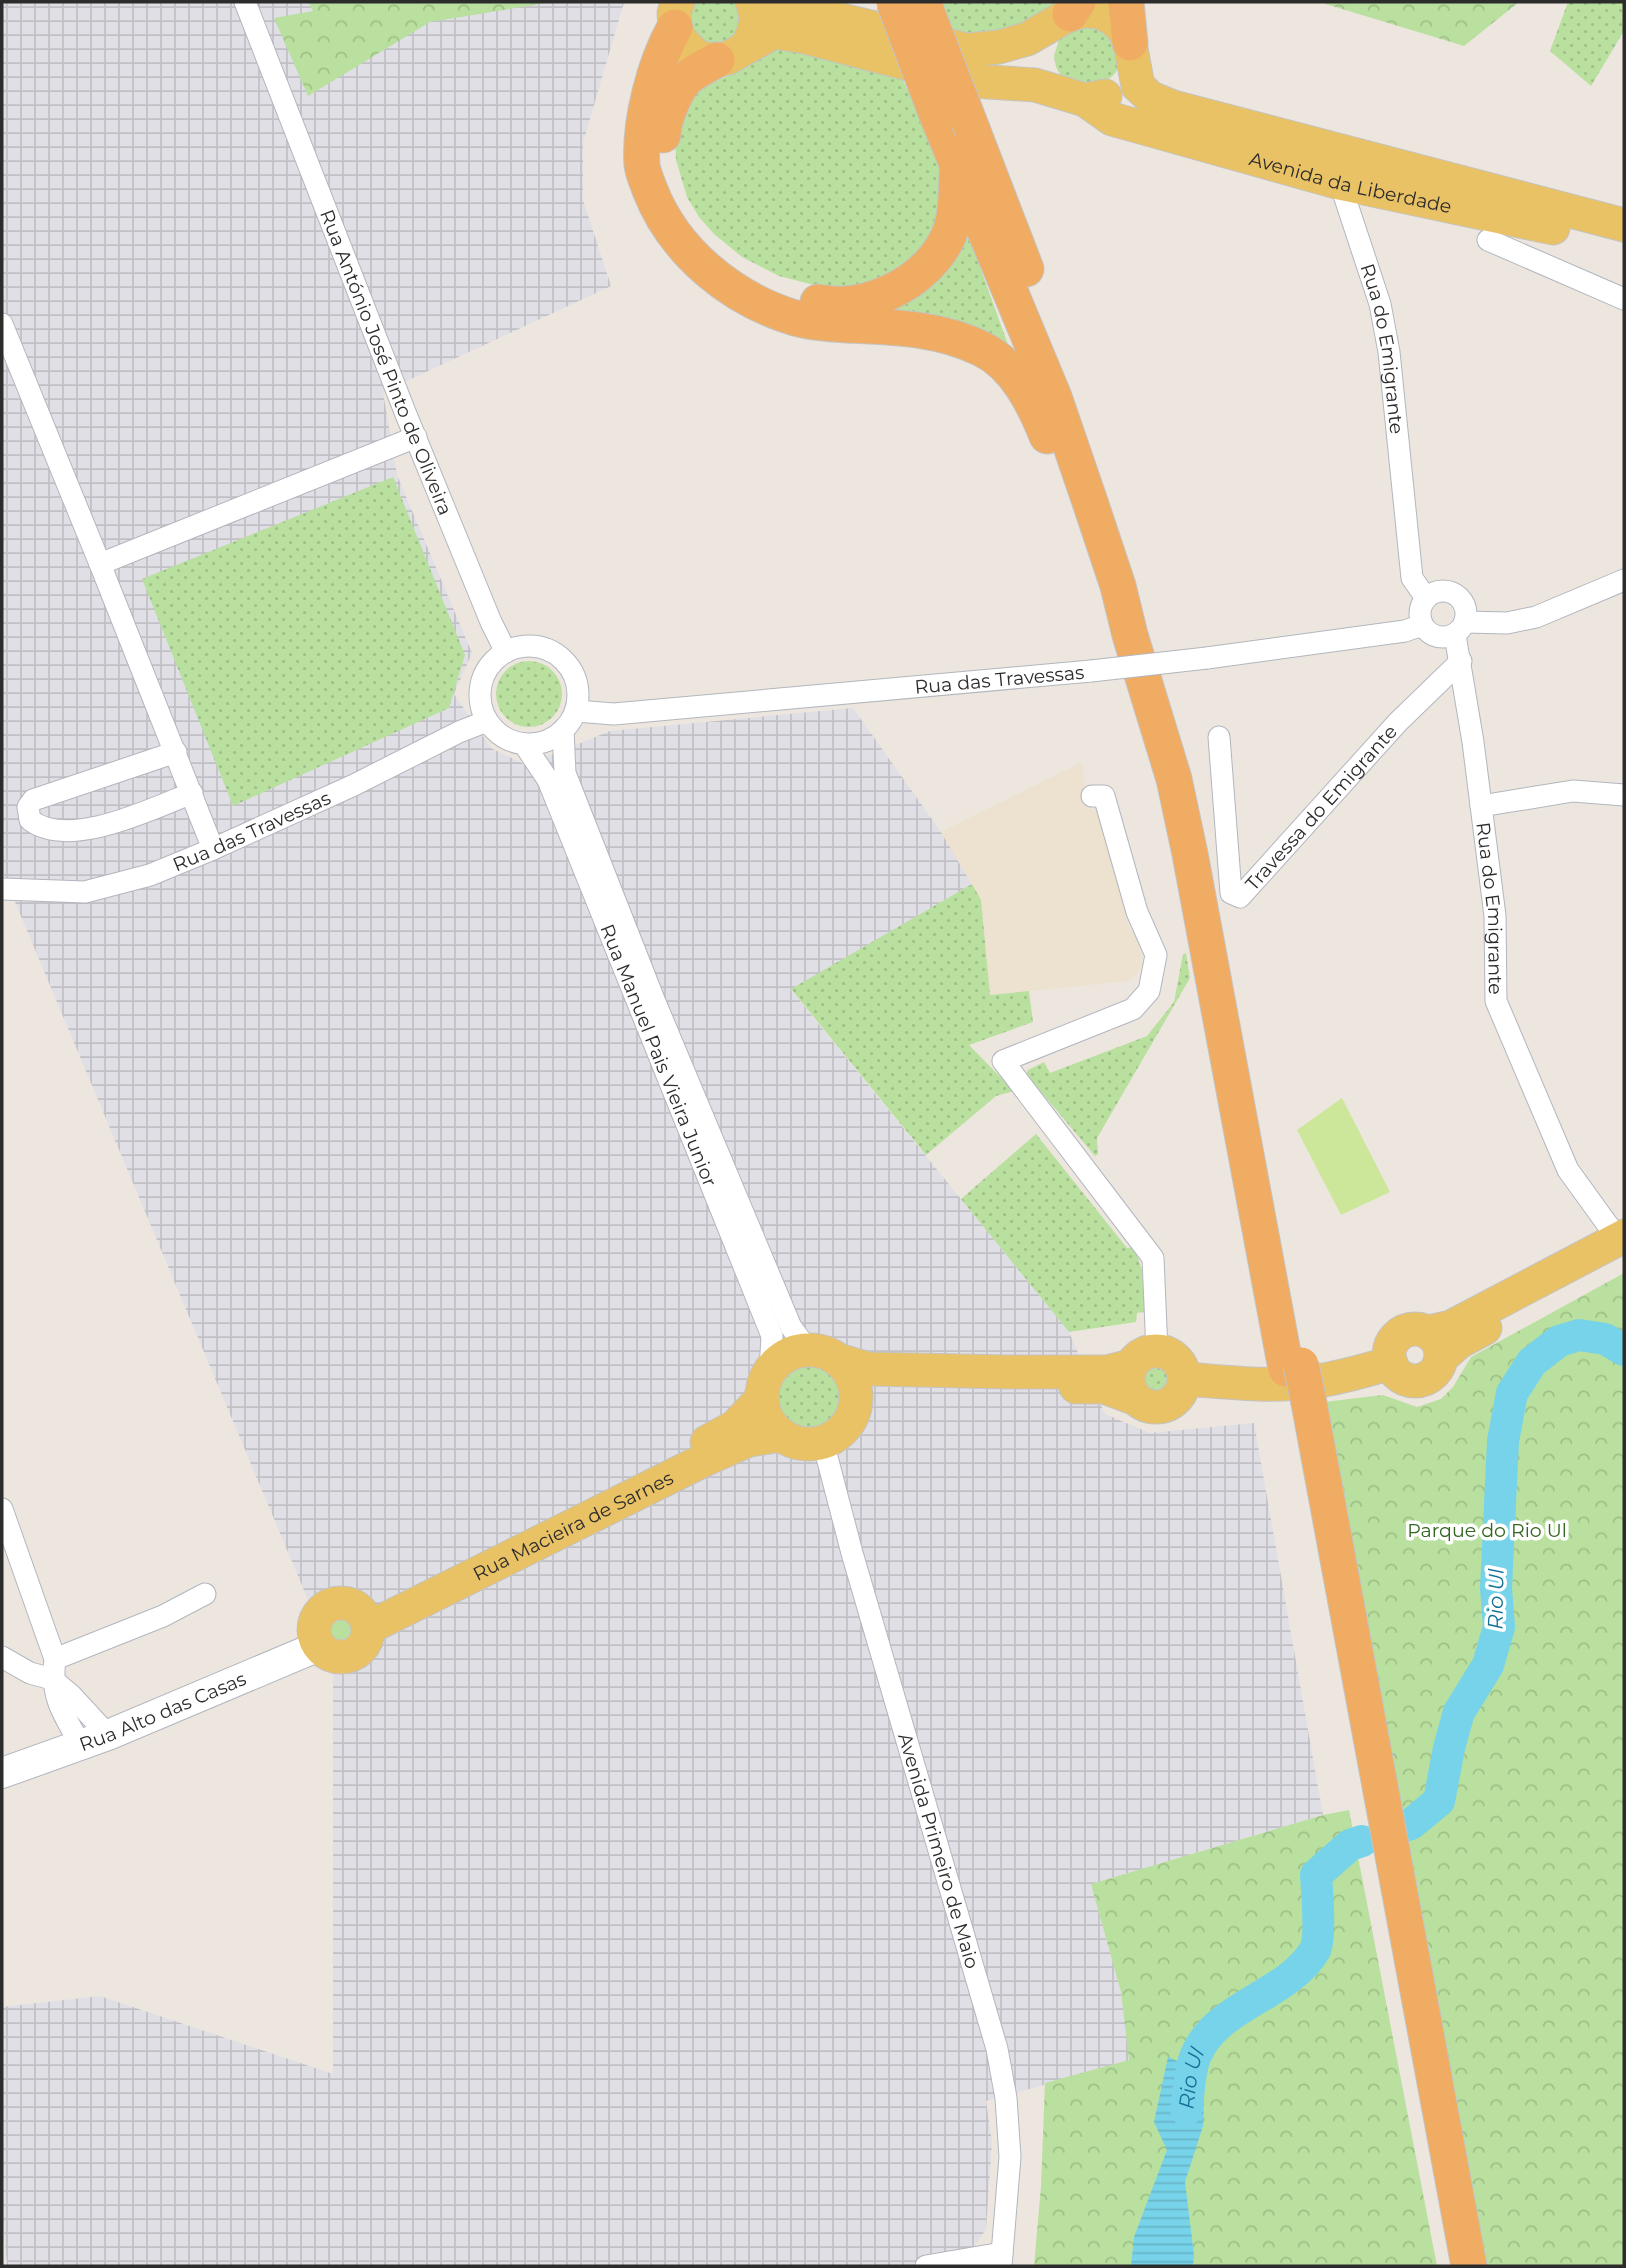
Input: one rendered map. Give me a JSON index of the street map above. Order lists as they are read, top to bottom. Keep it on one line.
{"streets":{"main road":["Avenida da Liberdade","Rua Macieira de Sarnes","Rua Alto das Casas"],"street":["Rua do Emigrante","Rua António José Pinto de Oliveira","Rua das Travessas","Travessa do Emigrante","Rua Manuel Pais Vieira Junior","Avenida Primeiro de Maio"]},"crossings":[["Avenida da Liberdade","Rua do Emigrante"],["Rua do Emigrante","Rua das Travessas"],["Rua do Emigrante","Travessa do Emigrante"],["Rua António José Pinto de Oliveira","Rua das Travessas"],["Rua António José Pinto de Oliveira","Rua Manuel Pais Vieira Junior"],["Rua das Travessas","Rua Manuel Pais Vieira Junior"],["Rua Manuel Pais Vieira Junior","Rua Macieira de Sarnes"],["Rua Manuel Pais Vieira Junior","Avenida Primeiro de Maio"],["Rua Macieira de Sarnes","Avenida Primeiro de Maio"]],"water":["Rio Ul"],"parks":["Parque do Rio Ul"]}
